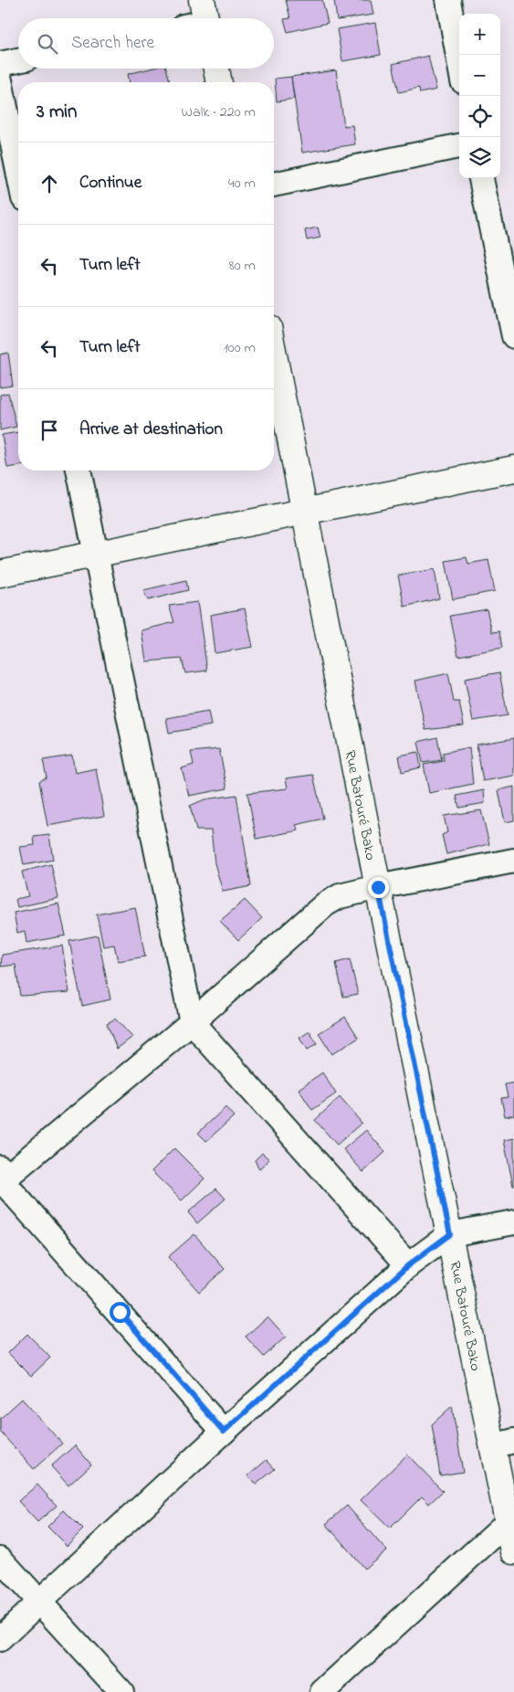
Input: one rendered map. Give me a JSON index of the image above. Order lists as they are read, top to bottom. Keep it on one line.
{"streets":{"main road":["Rue Batouré Bako"]},"page":{"map_buttons":["+","−"],"search":"Search here","heading":["3 min","Walk · 220 m"],"list":[["Continue","40 m"],["Turn left","80 m"],["Turn left","100 m"],"Arrive at destination"]}}
